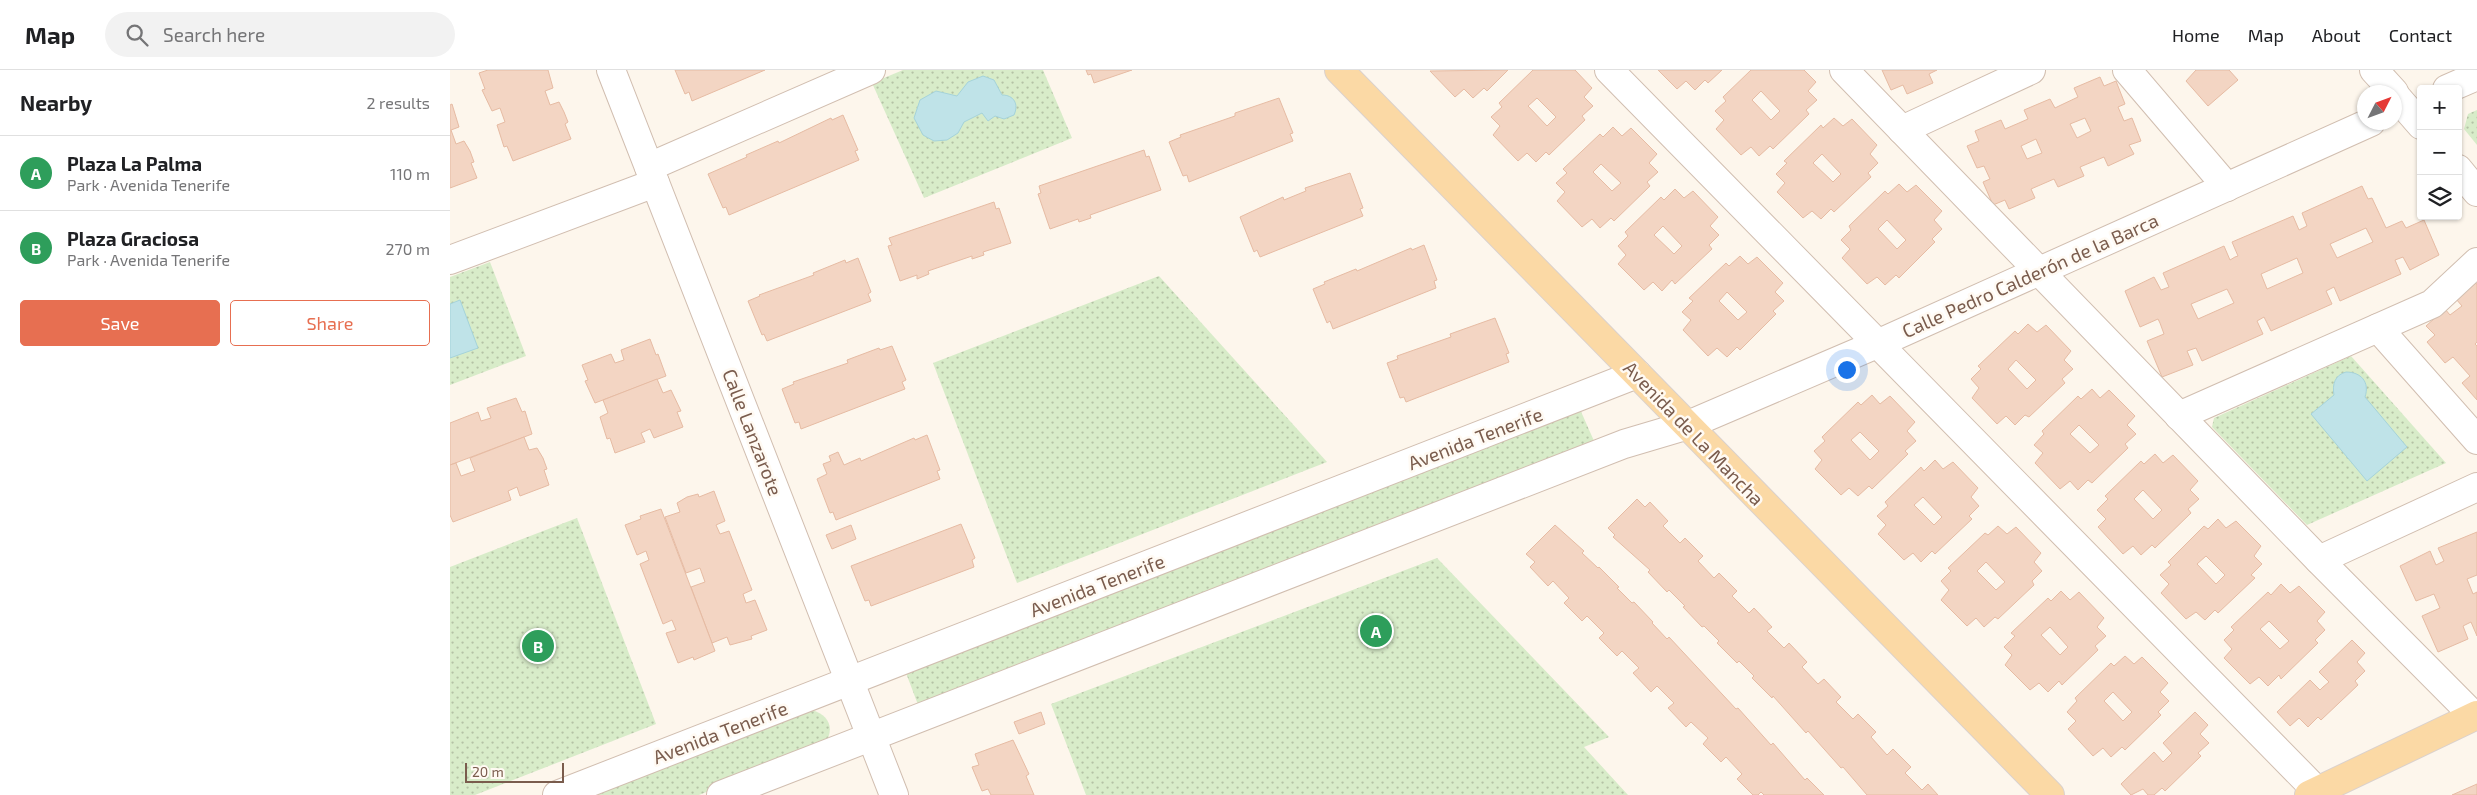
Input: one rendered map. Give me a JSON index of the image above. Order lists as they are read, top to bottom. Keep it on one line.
{"streets":{"main road":["Avenida de La Mancha"],"street":["Calle Pedro Calderón de la Barca","Calle Lanzarote","Avenida Tenerife"]},"crossings":[["Calle Pedro Calderón de la Barca","Avenida de La Mancha"],["Calle Lanzarote","Avenida Tenerife"],["Avenida de La Mancha","Avenida Tenerife"]],"scale_bar":"20 m","north":"top right","page":{"header":"Map","search":"Search here","nav":["Home","Map","About","Contact"],"heading":["Nearby","2 results"],"map_buttons":["+","−"],"list":[{"mark":"A","name":"Plaza La Palma","note":"Park · Avenida Tenerife","value":"110 m"},{"mark":"B","name":"Plaza Graciosa","note":"Park · Avenida Tenerife","value":"270 m"}],"buttons":["Save","Share"],"pins":["A","B"],"scale":"20 m"}}
